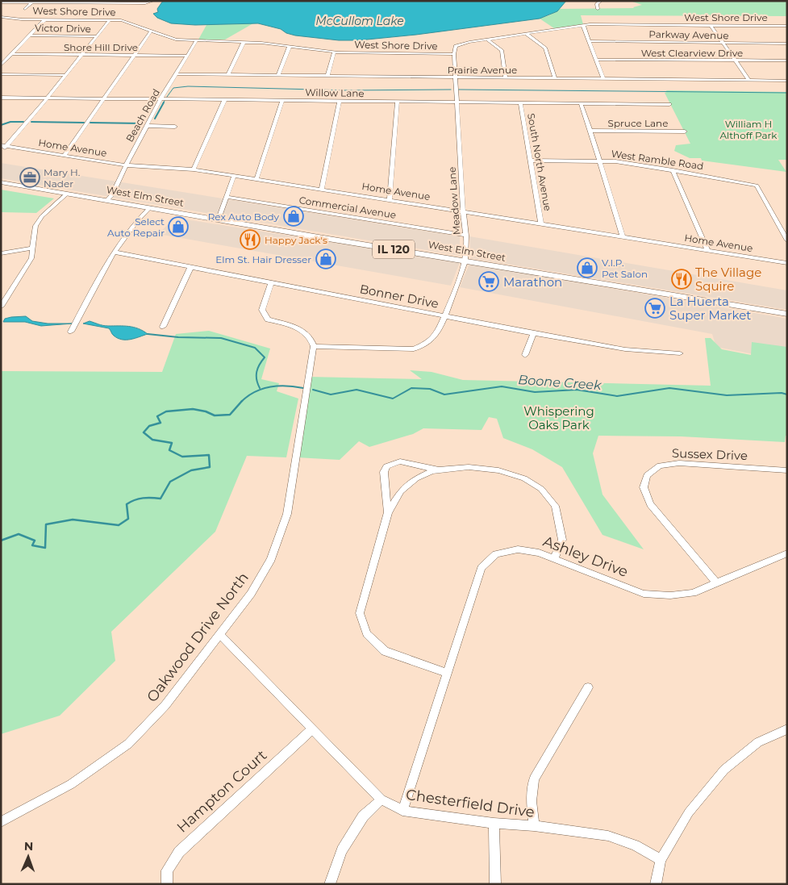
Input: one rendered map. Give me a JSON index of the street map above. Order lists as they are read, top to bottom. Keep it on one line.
{"streets":{"main road":["West Elm Street","IL 120"],"street":["West Shore Drive","Victor Drive","Parkway Avenue","Shore Hill Drive","West Clearview Drive","Prairie Avenue","Willow Lane","Beach Road","Spruce Lane","Home Avenue","West Ramble Road","South North Avenue","Meadow Lane","Commercial Avenue","Bonner Drive","Sussex Drive","Ashley Drive","Oakwood Drive North","Hampton Court","Chesterfield Drive"]},"crossings":[["West Shore Drive","Beach Road"],["West Shore Drive","Meadow Lane"],["Shore Hill Drive","Beach Road"],["Prairie Avenue","Beach Road"],["Prairie Avenue","Meadow Lane"],["Willow Lane","Beach Road"],["Willow Lane","South North Avenue"],["Willow Lane","Meadow Lane"],["Beach Road","Home Avenue"],["Beach Road","West Elm Street"],["Home Avenue","South North Avenue"],["Home Avenue","Meadow Lane"],["West Ramble Road","South North Avenue"],["West Elm Street","Meadow Lane"],["Meadow Lane","Commercial Avenue"],["Meadow Lane","Bonner Drive"],["Meadow Lane","Oakwood Drive North"],["Sussex Drive","Ashley Drive"],["Ashley Drive","Chesterfield Drive"],["Oakwood Drive North","Chesterfield Drive"],["Hampton Court","Chesterfield Drive"]],"water":["McCullom Lake","Boone Creek"],"parks":["William H Althoff Park","Whispering Oaks Park"],"places":{"office":["Mary H. Nader"],"shop":["Rex Auto Body","Select Auto Repair","Elm St. Hair Dresser","V.I.P. Pet Salon"],"restaurant":["Happy Jack's","The Village Squire"],"supermarket":["Marathon","La Huerta Super Market"]},"north":"top"}
